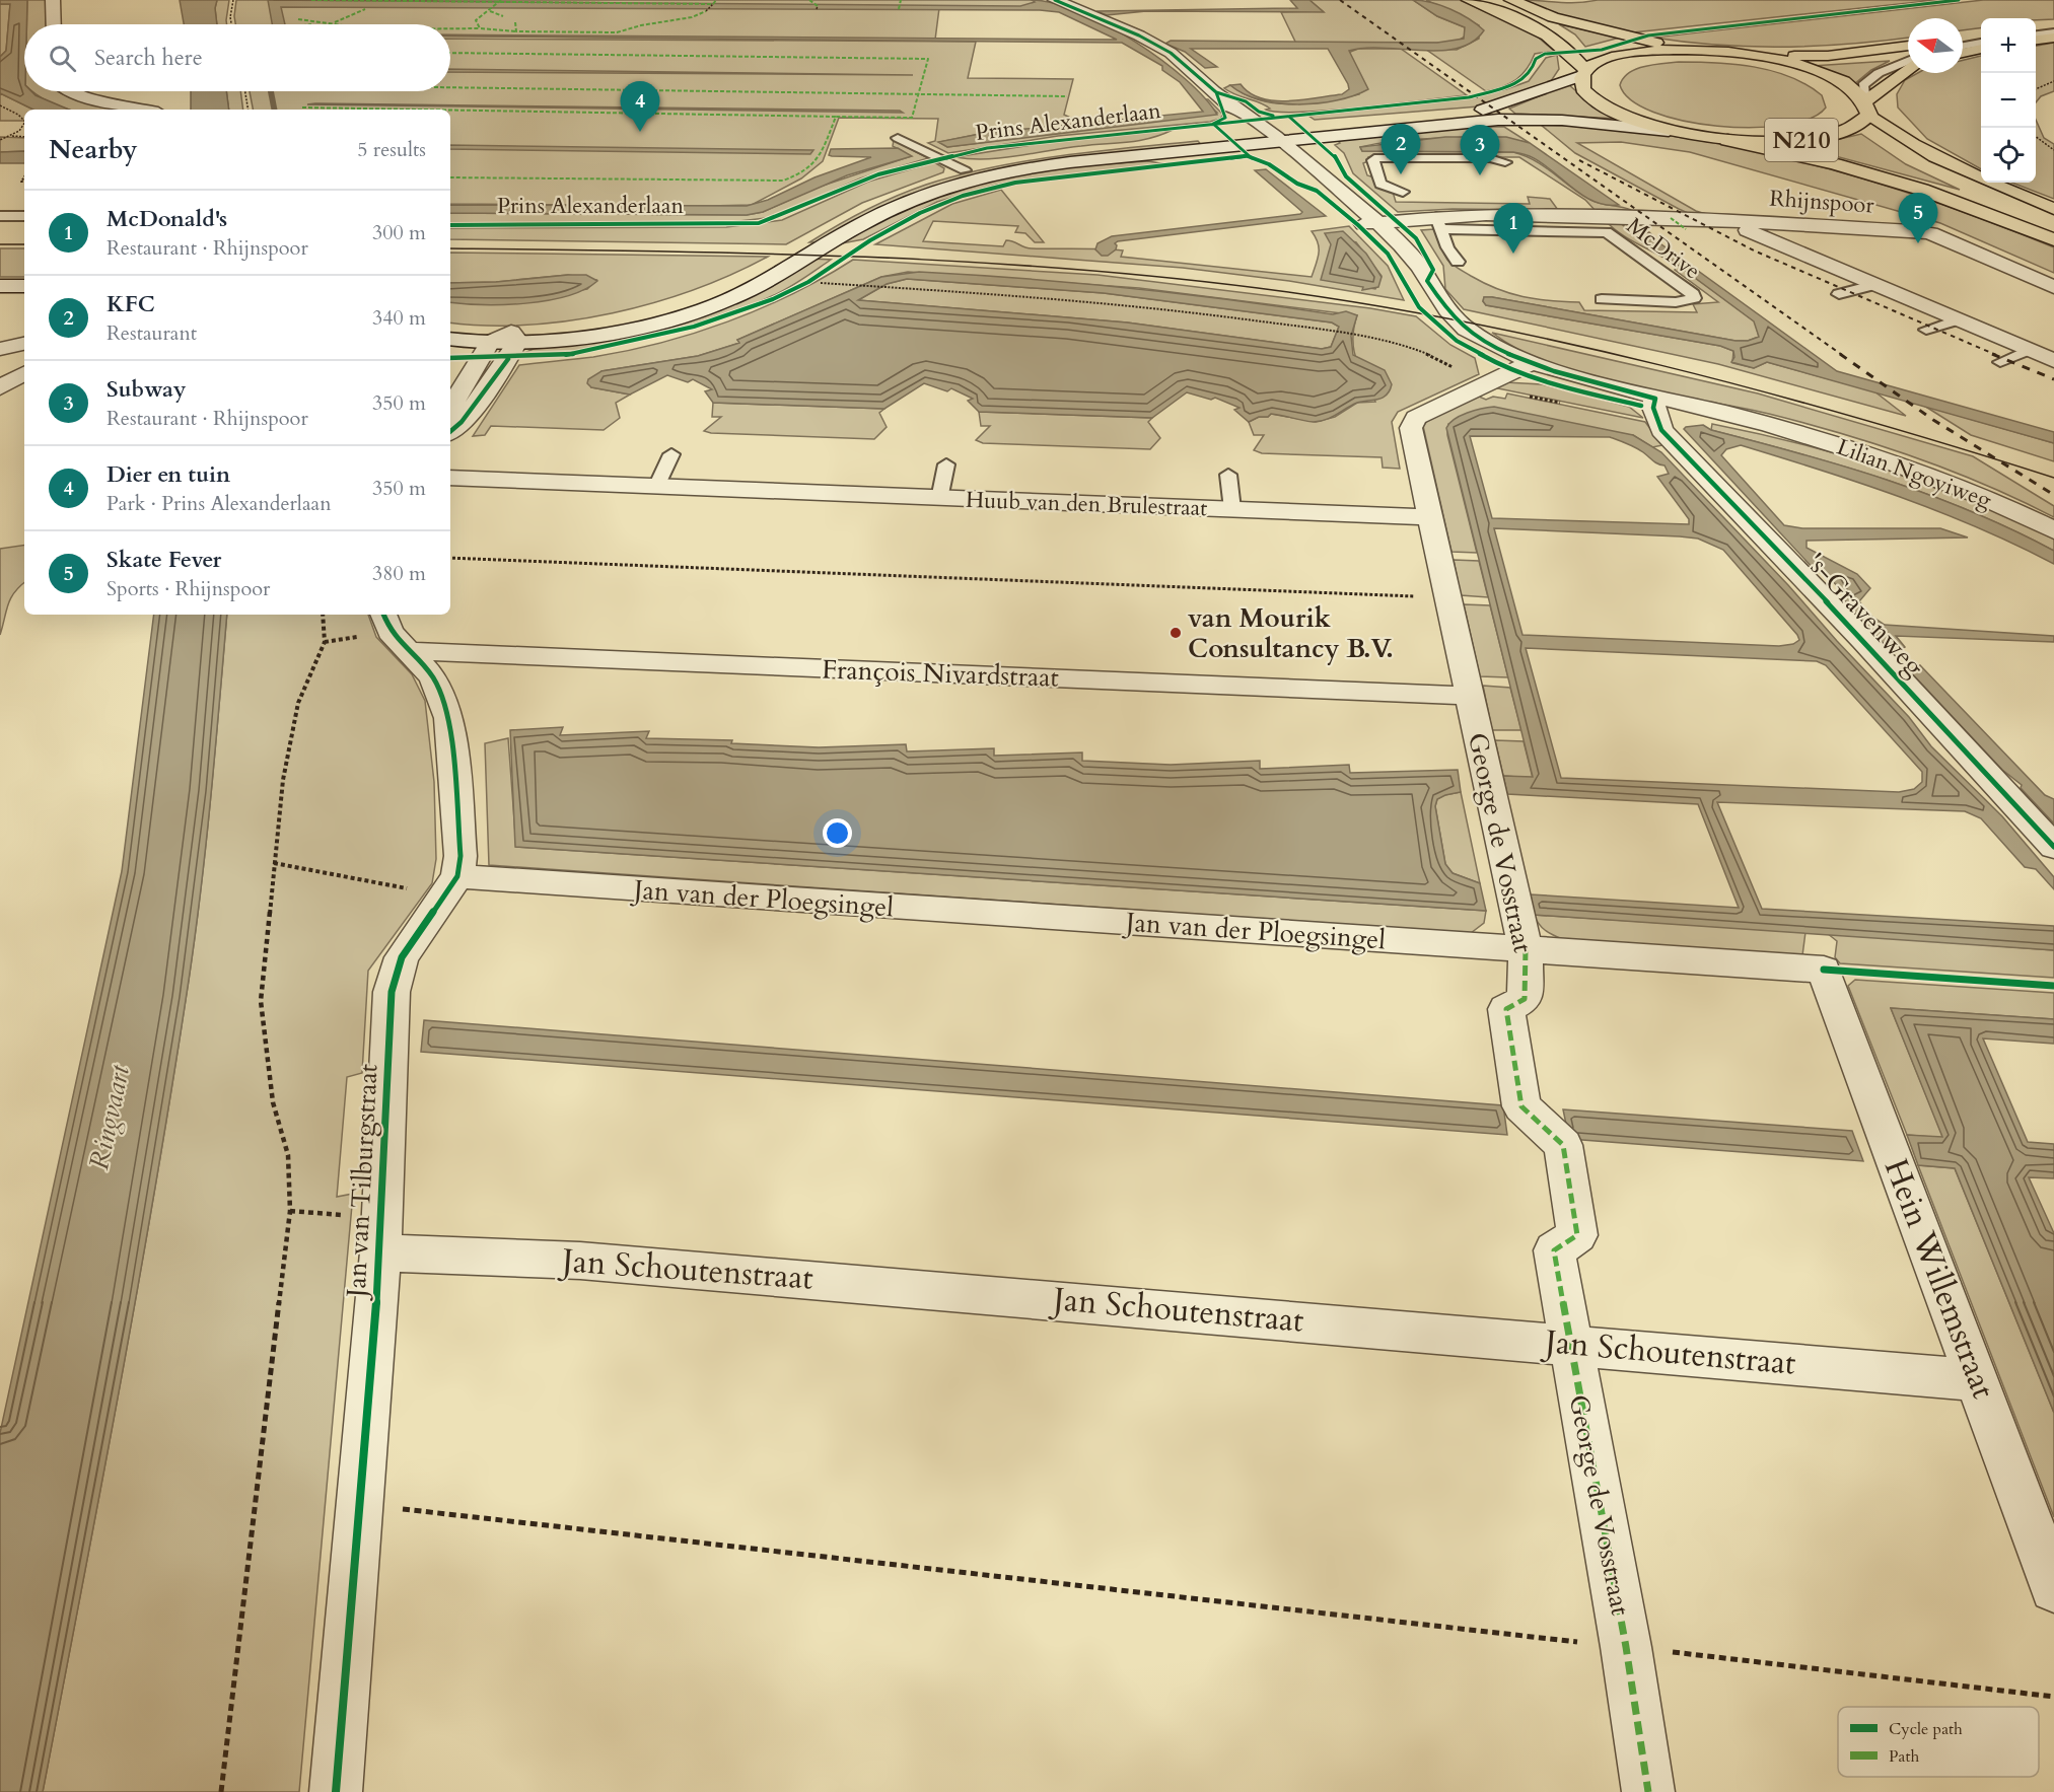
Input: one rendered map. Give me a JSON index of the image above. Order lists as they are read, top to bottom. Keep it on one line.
{"streets":{"main road":["N210"],"street":["Prins Alexanderlaan","Rhijnspoor","Lilian Ngoyiweg","Huub van den Brulestraat","'s-Gravenweg","François Nivardstraat","George de Vosstraat","Jan van der Ploegsingel","Jan van Tilburgstraat","Jan Schoutenstraat","Hein Willemstraat"],"lane":["McDrive"]},"crossings":[["Prins Alexanderlaan","N210"],["Rhijnspoor","McDrive"],["Lilian Ngoyiweg","'s-Gravenweg"],["Huub van den Brulestraat","George de Vosstraat"],["François Nivardstraat","George de Vosstraat"],["George de Vosstraat","Jan van der Ploegsingel"],["George de Vosstraat","Jan Schoutenstraat"],["Jan van der Ploegsingel","Jan van Tilburgstraat"],["Jan van der Ploegsingel","Hein Willemstraat"],["Jan van Tilburgstraat","Jan Schoutenstraat"],["Jan Schoutenstraat","Hein Willemstraat"]],"water":["Ringvaart"],"places":["van Mourik Consultancy B.V."],"legend":["Cycle path","Path"],"north":"left","page":{"map_buttons":["+","−"],"search":"Search here","pins":["4","2","3","5","1"],"heading":["Nearby","5 results"],"list":[{"mark":"1","name":"McDonald's","note":"Restaurant · Rhijnspoor","value":"300 m"},{"mark":"2","name":"KFC","note":"Restaurant","value":"340 m"},{"mark":"3","name":"Subway","note":"Restaurant · Rhijnspoor","value":"350 m"},{"mark":"4","name":"Dier en tuin","note":"Park · Prins Alexanderlaan","value":"350 m"},{"mark":"5","name":"Skate Fever","note":"Sports · Rhijnspoor","value":"380 m"}]}}
